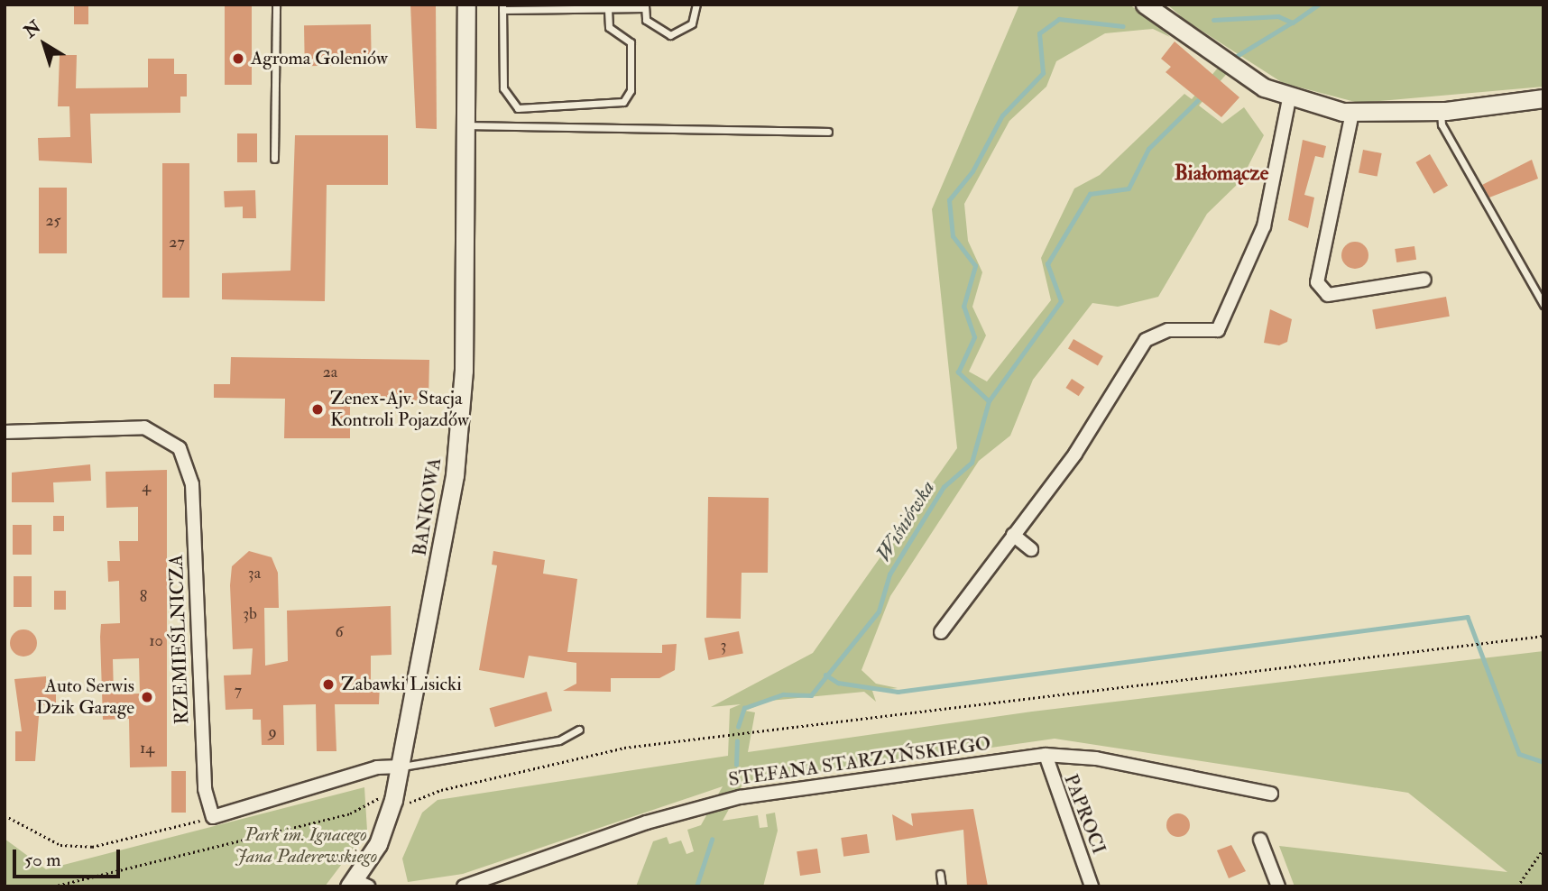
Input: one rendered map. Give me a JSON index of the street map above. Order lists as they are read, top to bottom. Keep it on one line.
{"streets":{"street":["BANKOWA","RZEMIEŚLNICZA","STEFANA STARZYŃSKIEGO","PAPROCI"]},"crossings":[["STEFANA STARZYŃSKIEGO","PAPROCI"]],"districts":["Białomącze"],"water":["Wiśniówka"],"parks":["Park im. Ignacego Jana Paderewskiego"],"places":["Agroma Goleniów","Zenex-Ajv. Stacja Kontroli Pojazdów","Zabawki Lisicki","Auto Serwis Dzik Garage"],"house_numbers":["25","27","2a","4","3a","8","3b","6","10","3","7","9","14"],"scale_bar":"50 m","north":"top left"}
